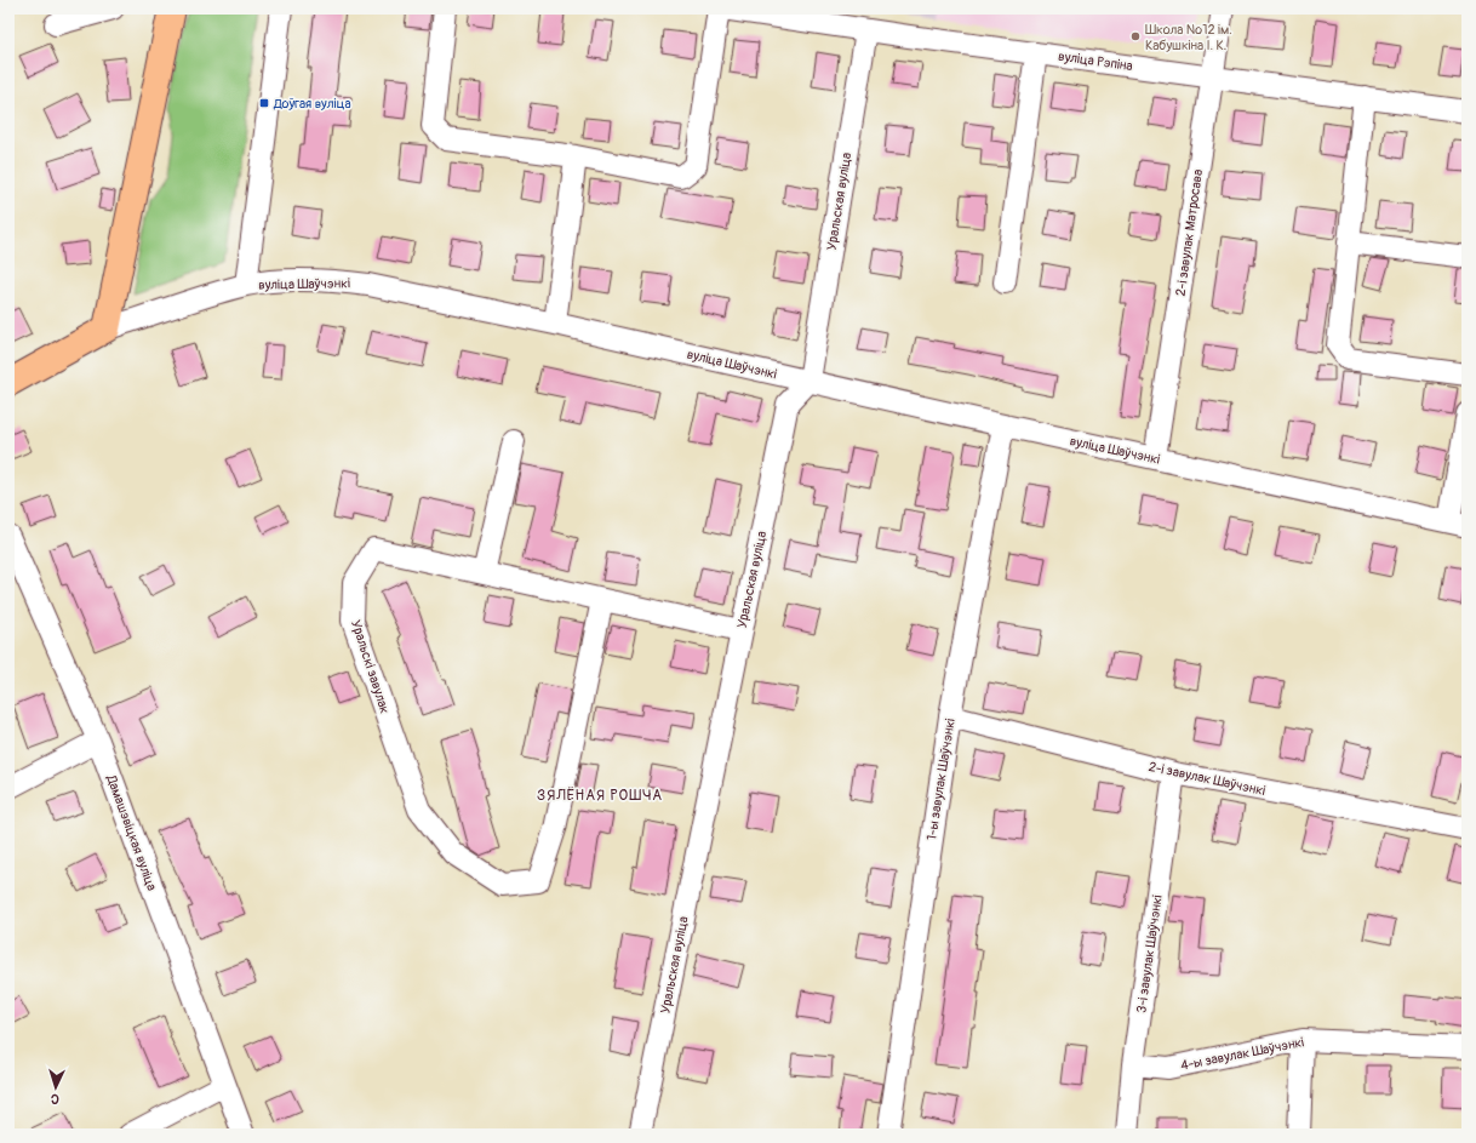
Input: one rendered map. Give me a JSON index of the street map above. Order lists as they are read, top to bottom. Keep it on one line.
{"streets":{"main road":["вуліца Шаўчэнкі"],"street":["вуліца Рэпіна","Уральская вуліца","2-і завулак Матросава","Уральскі завулак","2-і завулак Шаўчэнкі","1-ы завулак Шаўчэнкі","Дамашэвіцкая вуліца","3-і завулак Шаўчэнкі","4-ы завулак Шаўчэнкі"]},"crossings":[["вуліца Рэпіна","Уральская вуліца"],["вуліца Рэпіна","2-і завулак Матросава"],["Уральская вуліца","вуліца Шаўчэнкі"],["Уральская вуліца","Уральскі завулак"],["2-і завулак Матросава","вуліца Шаўчэнкі"],["вуліца Шаўчэнкі","1-ы завулак Шаўчэнкі"],["2-і завулак Шаўчэнкі","1-ы завулак Шаўчэнкі"],["2-і завулак Шаўчэнкі","3-і завулак Шаўчэнкі"],["3-і завулак Шаўчэнкі","4-ы завулак Шаўчэнкі"]],"districts":["ЗЯЛЁНАЯ РОШЧА"],"places":{"other":["Школа №12 ім. Кабушкіна І. К."],"transit":["Доўгая вуліца"]},"north":"bottom"}
